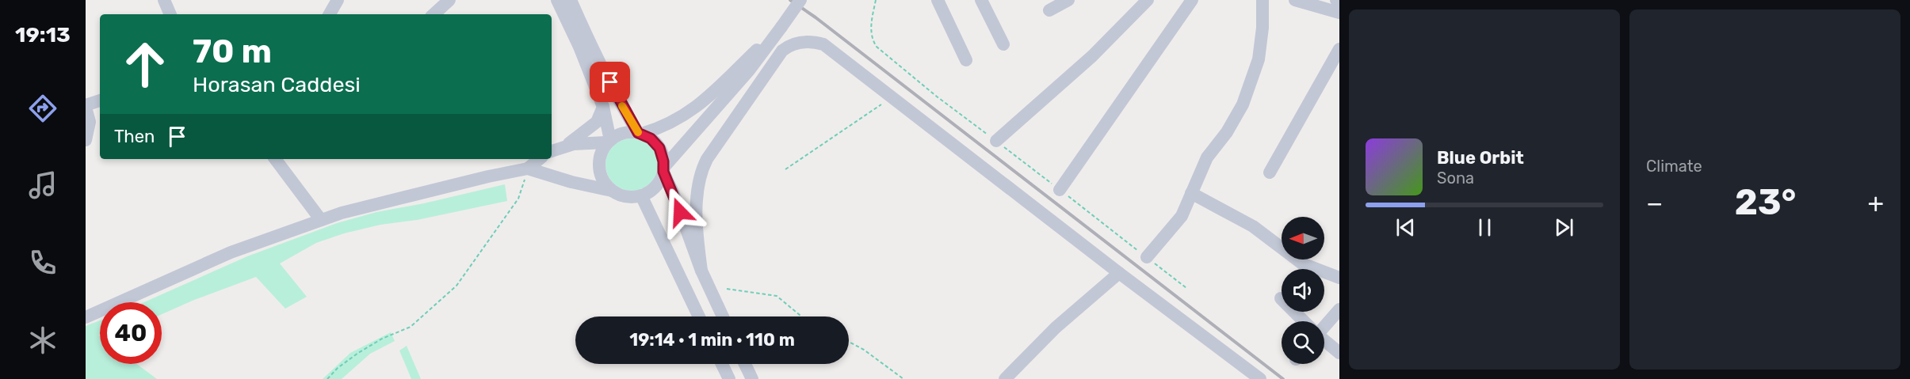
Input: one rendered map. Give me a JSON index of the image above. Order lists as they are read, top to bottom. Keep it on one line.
{"north":"left","page":{"tabs":"19:13","tile":"Climate","turn":["70 m","Horasan Caddesi"],"then":"Then","song":["Blue Orbit","Sona"],"heat":["−","23°","+"],"limit":"40","trip":"19:14 · 1 min · 110 m"}}
